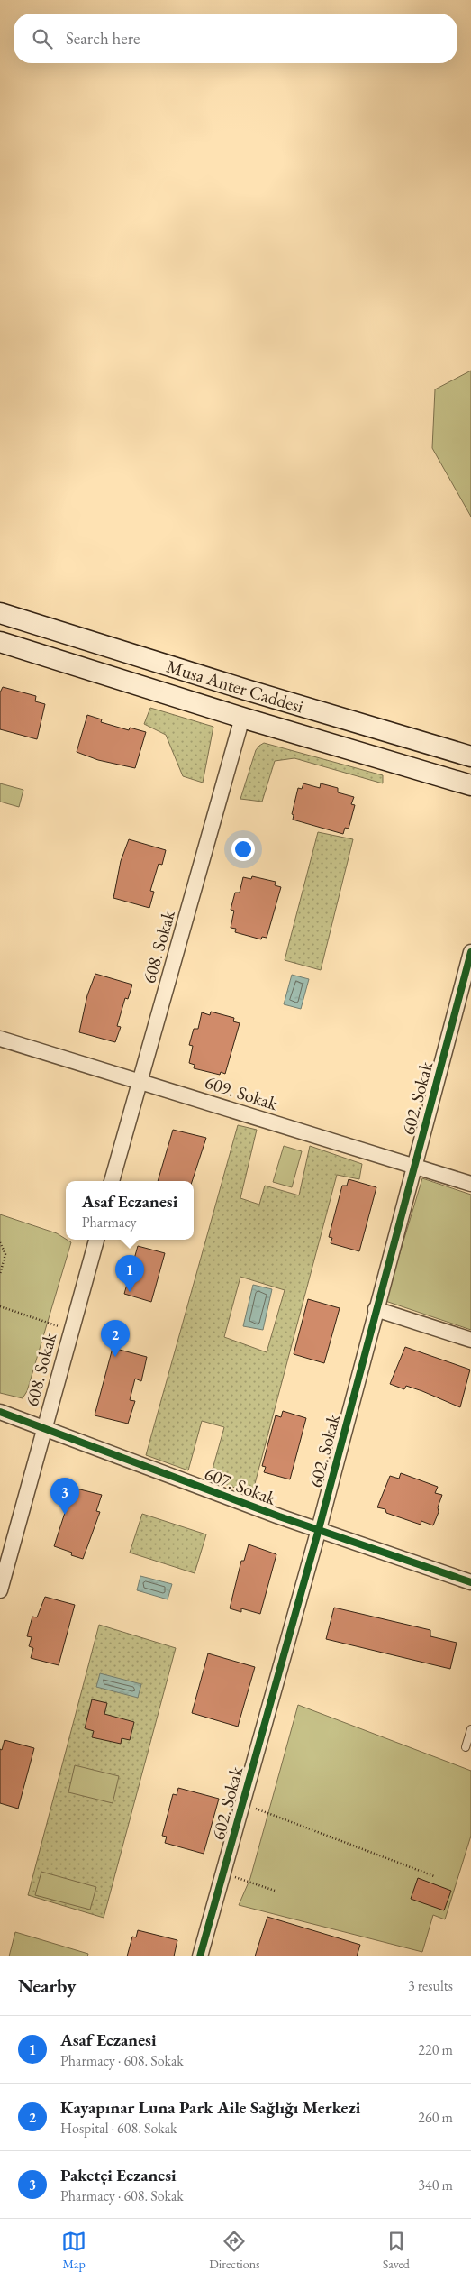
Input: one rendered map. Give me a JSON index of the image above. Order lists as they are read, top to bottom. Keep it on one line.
{"streets":{"main road":["Musa Anter Caddesi"],"street":["608. Sokak","609. Sokak","602. Sokak","607. Sokak"]},"crossings":[["Musa Anter Caddesi","608. Sokak"],["608. Sokak","609. Sokak"],["608. Sokak","607. Sokak"],["609. Sokak","602. Sokak"],["602. Sokak","607. Sokak"]],"page":{"search":"Search here","popup":["Asaf Eczanesi","Pharmacy"],"pins":["1","2","3"],"heading":["Nearby","3 results"],"list":[{"mark":"1","name":"Asaf Eczanesi","note":"Pharmacy · 608. Sokak","value":"220 m"},{"mark":"2","name":"Kayapınar Luna Park Aile Sağlığı Merkezi","note":"Hospital · 608. Sokak","value":"260 m"},{"mark":"3","name":"Paketçi Eczanesi","note":"Pharmacy · 608. Sokak","value":"340 m"}],"nav":["Map","Directions","Saved"]}}
